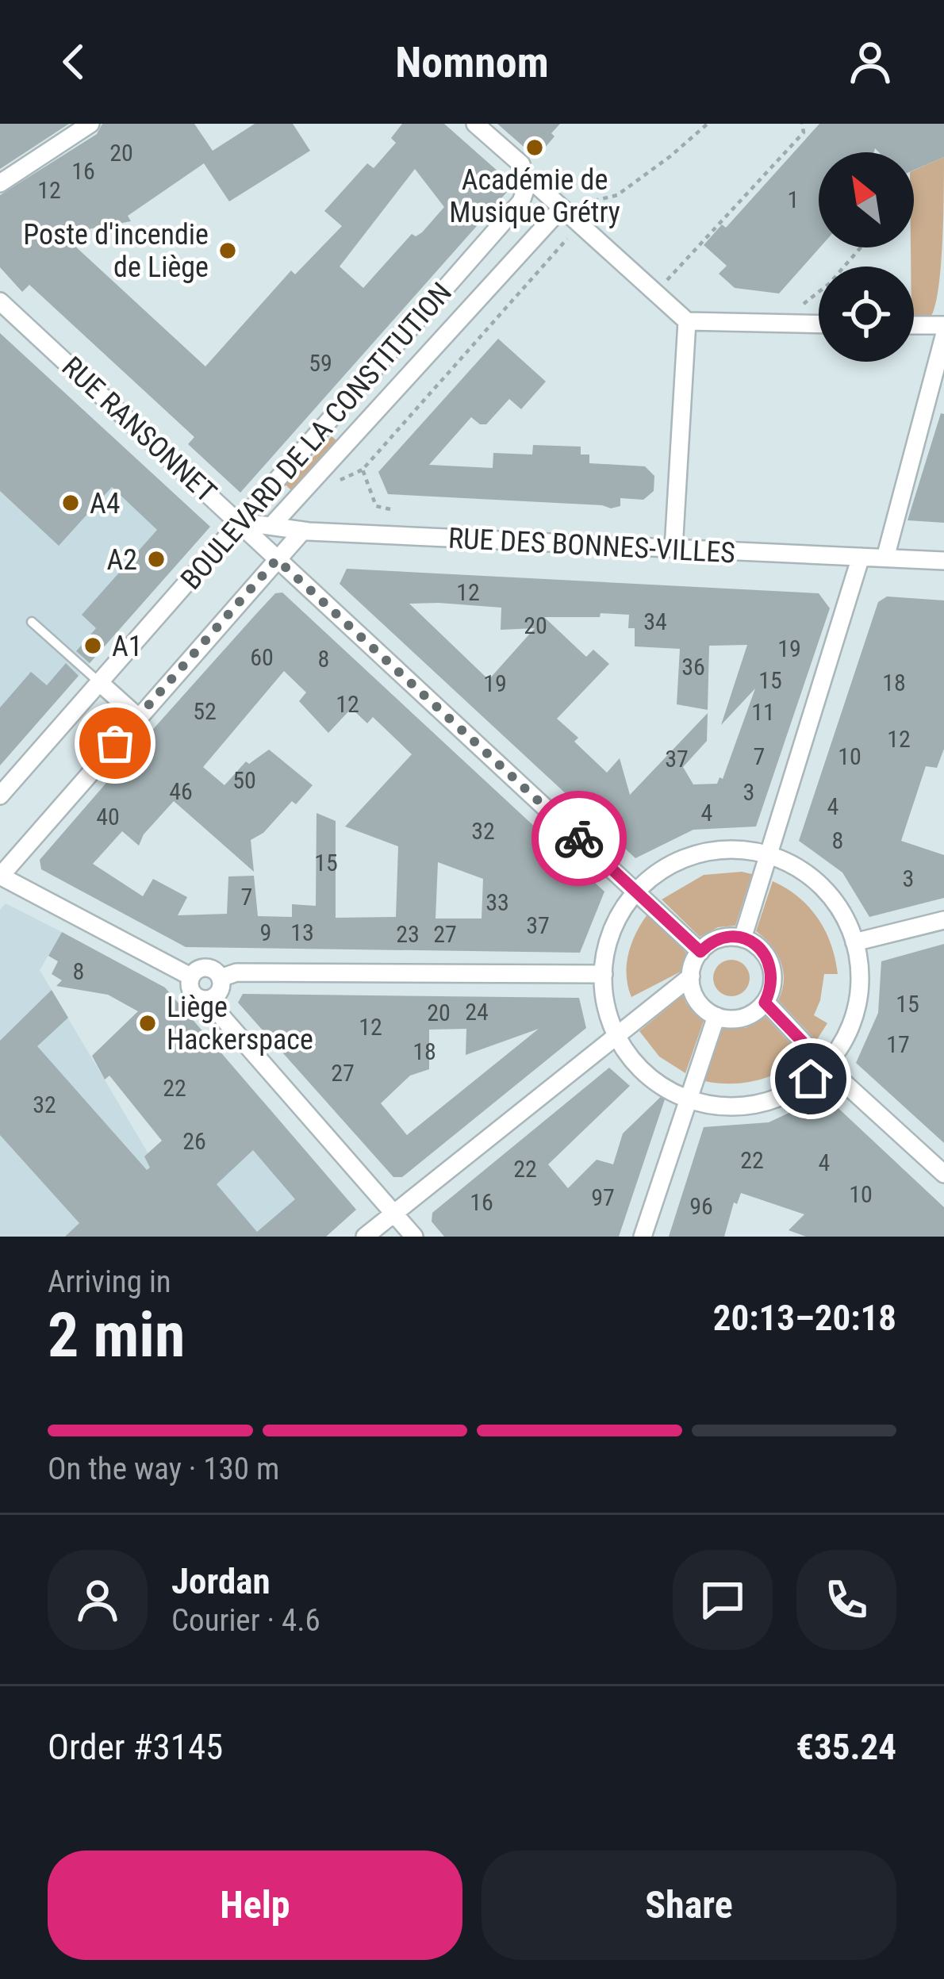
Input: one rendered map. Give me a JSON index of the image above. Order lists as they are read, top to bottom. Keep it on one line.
{"streets":{"street":["RUE RANSONNET","BOULEVARD DE LA CONSTITUTION","RUE DES BONNES-VILLES"]},"crossings":[["RUE RANSONNET","BOULEVARD DE LA CONSTITUTION"],["RUE RANSONNET","RUE DES BONNES-VILLES"],["BOULEVARD DE LA CONSTITUTION","RUE DES BONNES-VILLES"]],"places":["Académie de Musique Grétry","Poste d'incendie de Liège","A4","A2","A1","Liège Hackerspace"],"house_numbers":["20","16","12","1","59","12","34","20","19","60","8","36","15","18","19","12","52","11","12","7","10","37","50","46","3","4","4","40","32","8","15","3","7","33","37","9","13","23","27","8","15","24","20","12","17","18","27","22","32","26","22","4","22","10","97","16","96"],"north":"top left","page":{"header":"Nomnom","heading":["2 min","Arriving in","20:13–20:18"],"panel":["Jordan","Courier · 4.6","Order #3145","€35.24"],"bar":"On the way · 130 m","buttons":["Help","Share"]}}
